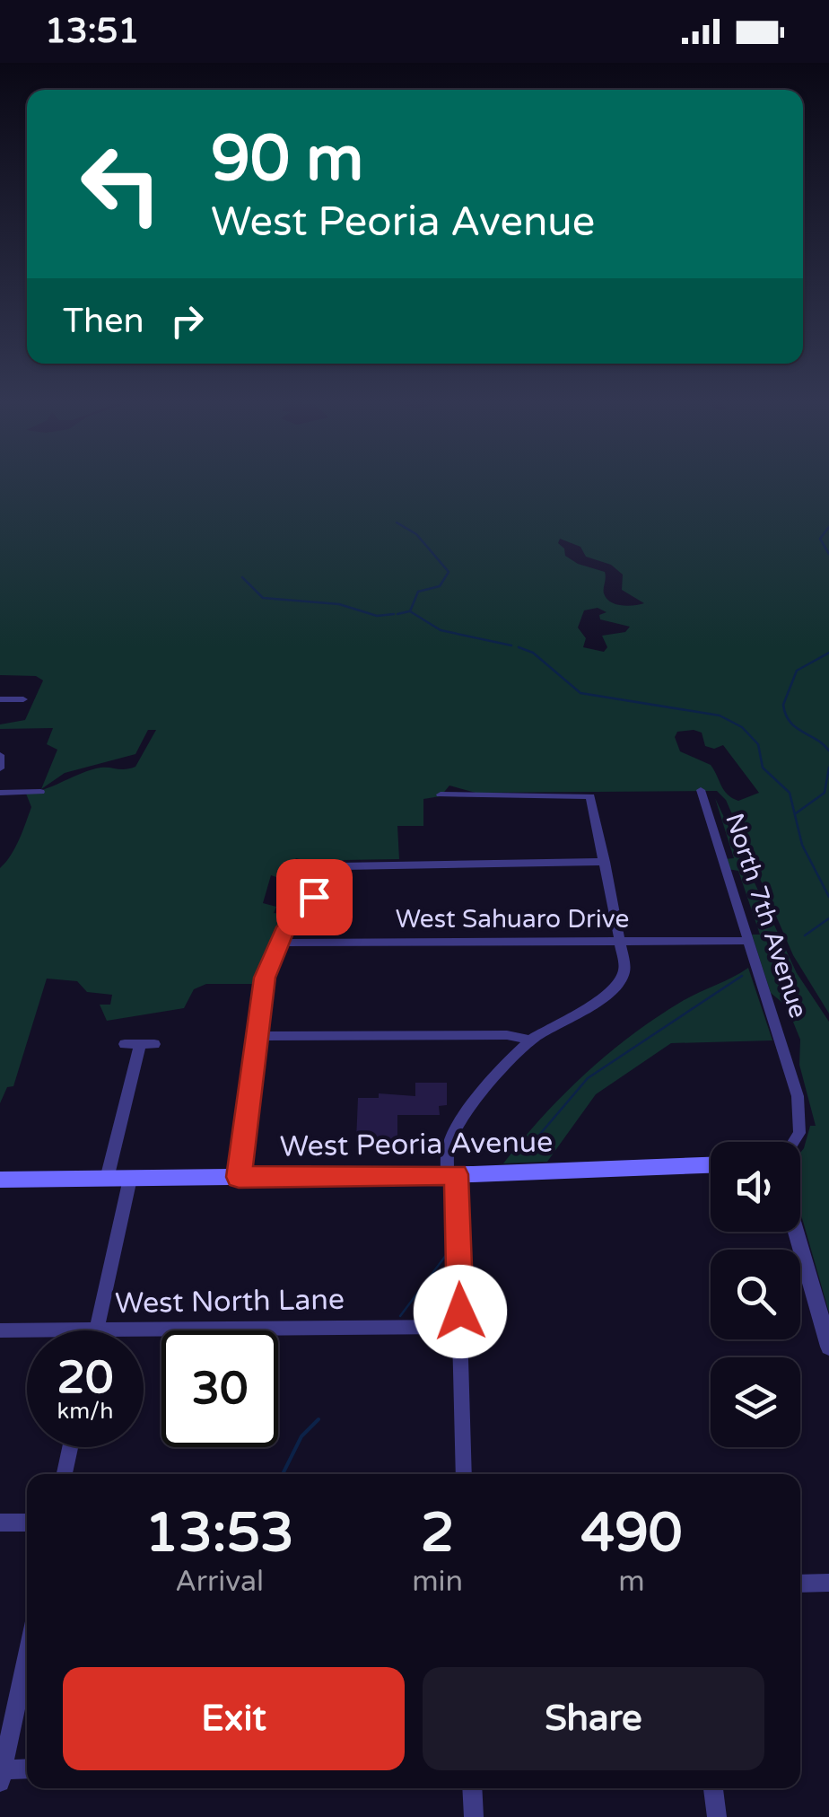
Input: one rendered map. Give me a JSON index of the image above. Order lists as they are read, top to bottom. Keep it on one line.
{"streets":{"main road":["West Peoria Avenue"],"street":["North 7th Avenue","West Sahuaro Drive","West North Lane"]},"crossings":[["North 7th Avenue","West Sahuaro Drive"]],"page":{"status":"13:51","turn":["90 m","West Peoria Avenue"],"then":"Then","speed":"20 km/h","limit":"30","eta":["13:53","Arrival","2","min","490","m"],"buttons":["Exit","Share"]}}
